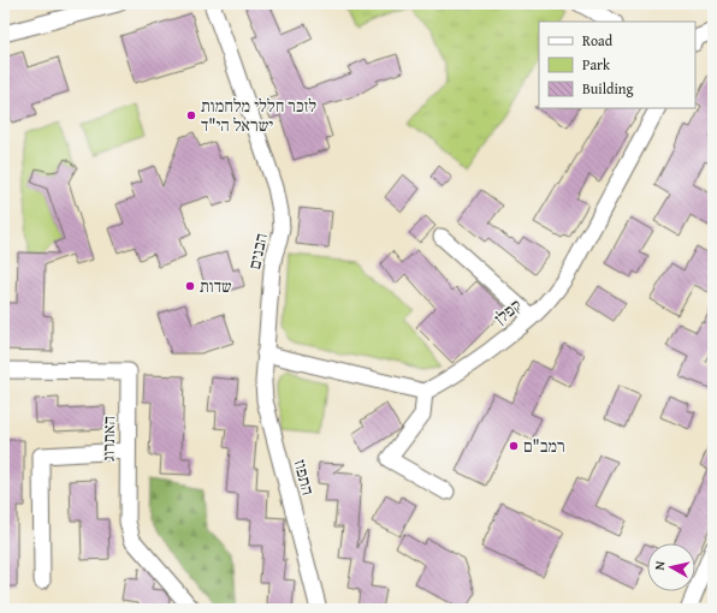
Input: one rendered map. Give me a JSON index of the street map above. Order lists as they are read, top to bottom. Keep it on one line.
{"streets":{"street":["הבנים","קפלן","האתרוג","התפוז"]},"crossings":[["הבנים","התפוז"]],"places":["לזכר חללי מלחמות ישראל הי\"ד","שדות","רמב\"ם"],"legend":["Road","Park","Building"],"north":"left"}
